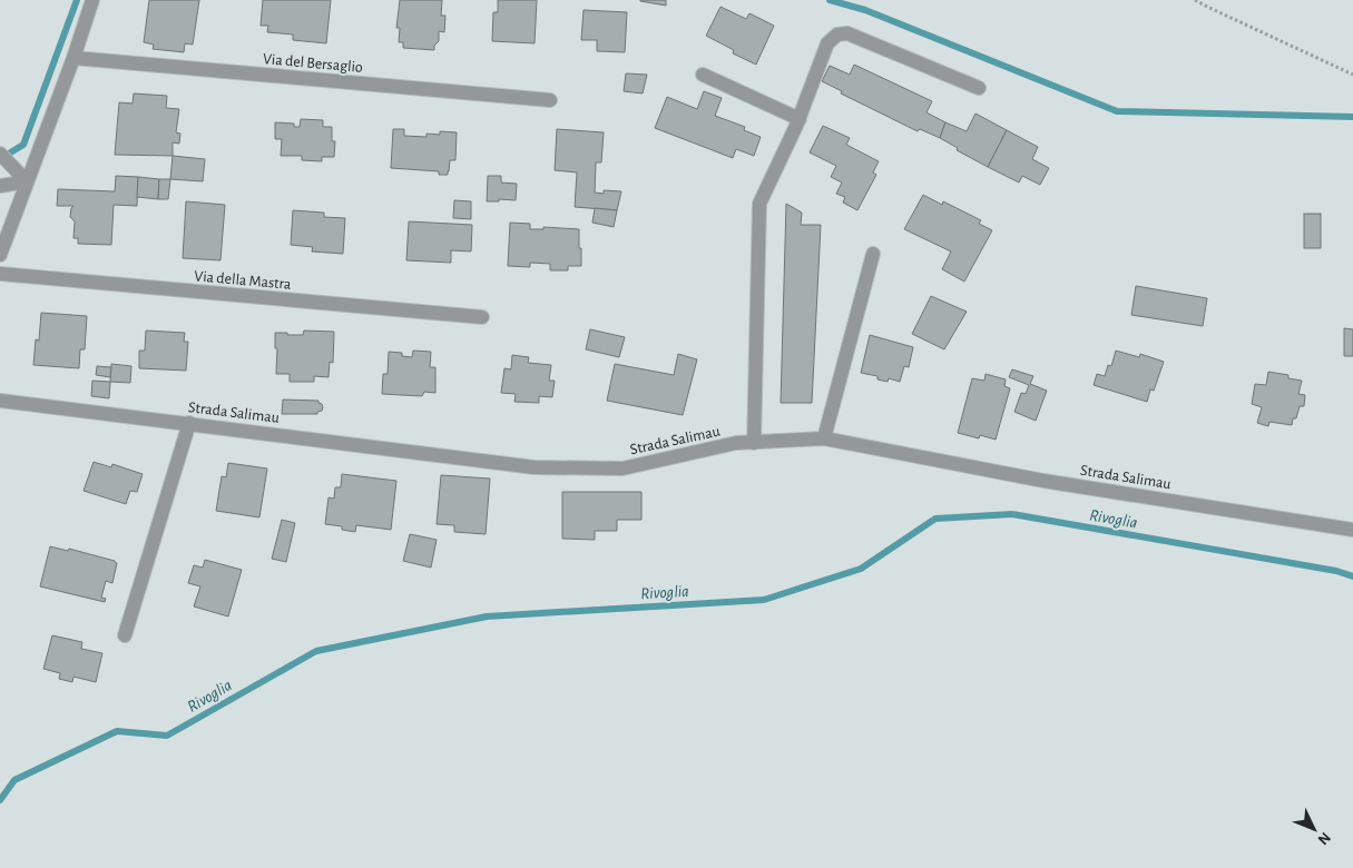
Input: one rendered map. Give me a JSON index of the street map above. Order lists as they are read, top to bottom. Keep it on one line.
{"streets":{"street":["Via del Bersaglio","Via della Mastra","Strada Salimau"]},"water":["Rivoglia"],"north":"bottom right"}
